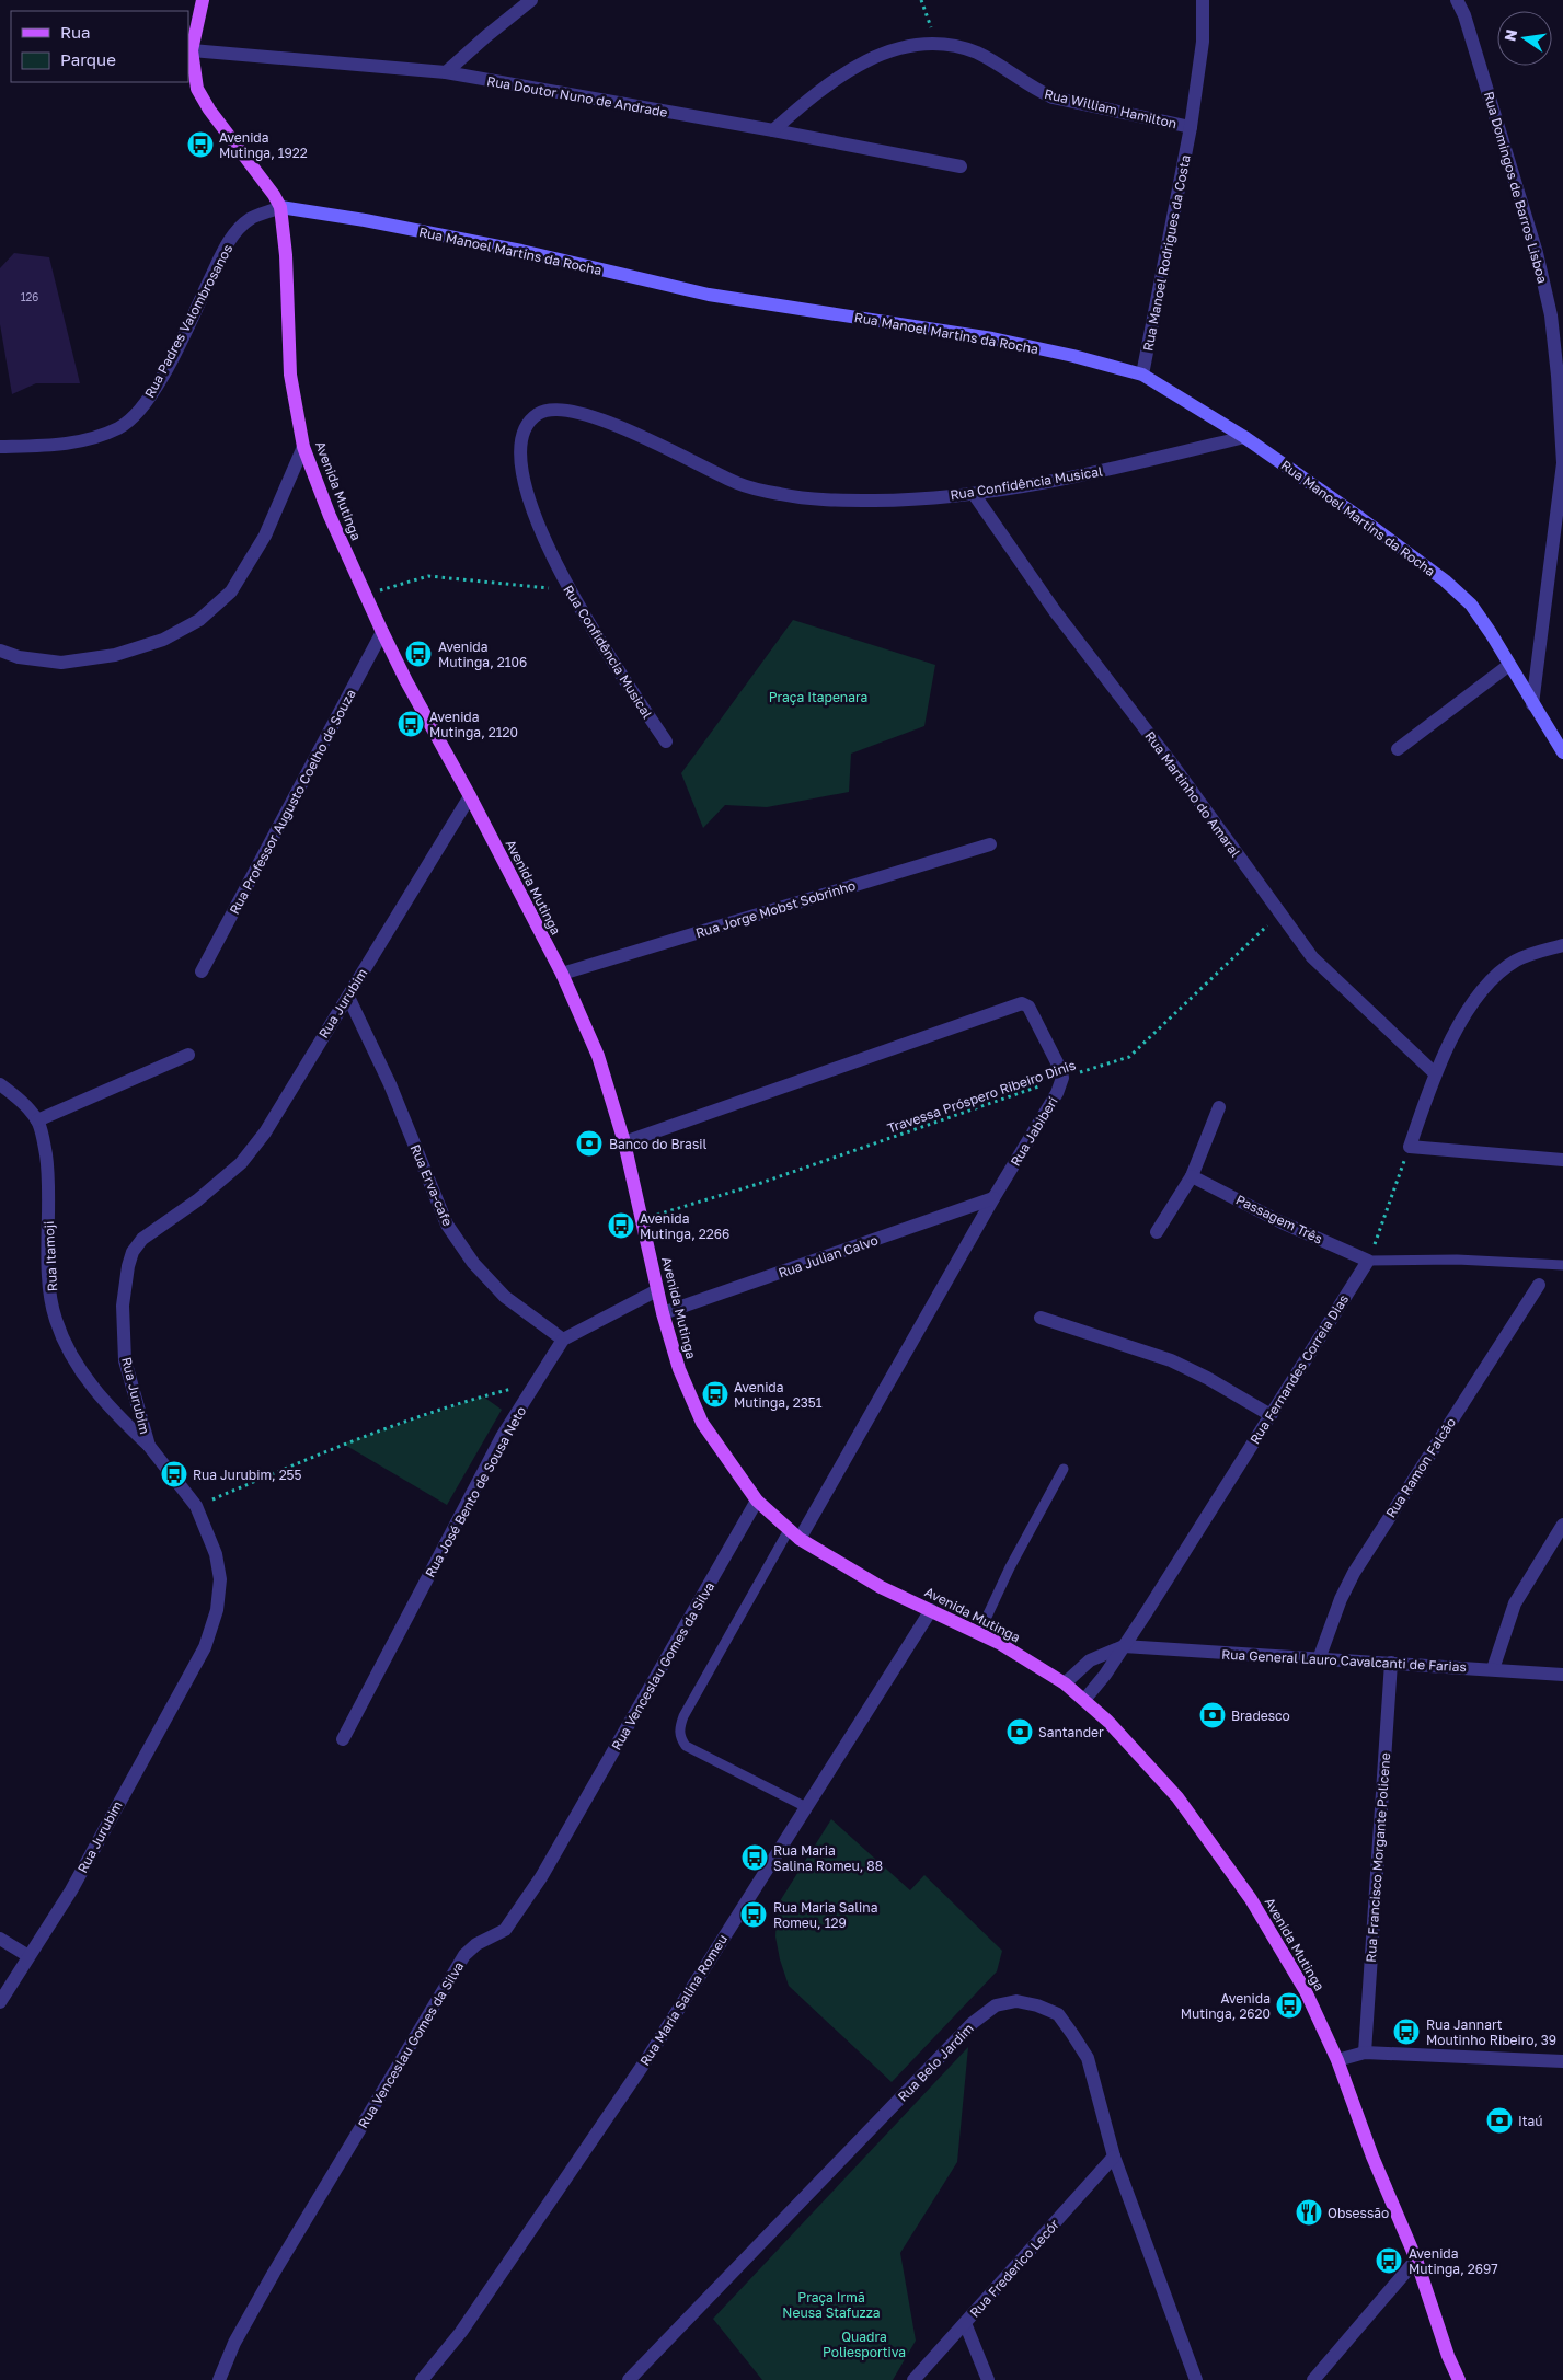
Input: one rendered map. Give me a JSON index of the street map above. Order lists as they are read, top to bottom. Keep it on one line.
{"streets":{"main road":["Rua Manoel Martins da Rocha","Avenida Mutinga"],"street":["Rua Doutor Nuno de Andrade","Rua William Hamilton","Rua Domingos de Barros Lisboa","Rua Manoel Rodrigues da Costa","Rua Padres Valombrosanos","Rua Confidência Musical","Rua Martinho do Amaral","Rua Professor Augusto Coelho de Souza","Rua Jorge Mobst Sobrinho","Rua Jurubim","Rua Jabiberi","Rua Erva-cafe","Passagem Três","Rua Itamoji","Rua Julian Calvo","Rua Fernandes Correia Dias","Rua Ramon Falcão","Rua José Bento de Sousa Neto","Rua General Lauro Cavalcanti de Farias","Rua Venceslau Gomes da Silva","Rua Francisco Morgante Policene","Rua Maria Salina Romeu","Rua Belo Jardim","Rua Frederico Lecór"],"path":["Travessa Próspero Ribeiro Dinis"]},"crossings":[["Rua Doutor Nuno de Andrade","Rua William Hamilton"],["Rua Doutor Nuno de Andrade","Avenida Mutinga"],["Rua William Hamilton","Rua Manoel Rodrigues da Costa"],["Rua Domingos de Barros Lisboa","Rua Manoel Martins da Rocha"],["Rua Manoel Martins da Rocha","Rua Manoel Rodrigues da Costa"],["Rua Manoel Martins da Rocha","Rua Padres Valombrosanos"],["Rua Manoel Martins da Rocha","Rua Confidência Musical"],["Rua Manoel Martins da Rocha","Avenida Mutinga"],["Rua Padres Valombrosanos","Avenida Mutinga"],["Rua Confidência Musical","Rua Martinho do Amaral"],["Avenida Mutinga","Rua Professor Augusto Coelho de Souza"],["Avenida Mutinga","Rua Jorge Mobst Sobrinho"],["Avenida Mutinga","Rua Jurubim"],["Avenida Mutinga","Travessa Próspero Ribeiro Dinis"],["Avenida Mutinga","Rua Jabiberi"],["Avenida Mutinga","Rua Julian Calvo"],["Avenida Mutinga","Rua Fernandes Correia Dias"],["Avenida Mutinga","Rua Venceslau Gomes da Silva"],["Avenida Mutinga","Rua Maria Salina Romeu"],["Rua Martinho do Amaral","Travessa Próspero Ribeiro Dinis"],["Rua Jurubim","Rua Erva-cafe"],["Rua Jurubim","Rua Itamoji"],["Travessa Próspero Ribeiro Dinis","Rua Jabiberi"],["Rua Jabiberi","Rua Julian Calvo"],["Rua Erva-cafe","Rua José Bento de Sousa Neto"],["Passagem Três","Rua Fernandes Correia Dias"],["Rua Fernandes Correia Dias","Rua General Lauro Cavalcanti de Farias"],["Rua Ramon Falcão","Rua General Lauro Cavalcanti de Farias"],["Rua General Lauro Cavalcanti de Farias","Rua Francisco Morgante Policene"],["Rua Belo Jardim","Rua Frederico Lecór"]],"parks":["Praça Itapenara","Praça Irmã Neusa Stafuzza","Quadra Poliesportiva"],"places":{"bus stop":["Avenida Mutinga, 1922","Avenida Mutinga, 2106","Avenida Mutinga, 2120","Avenida Mutinga, 2266","Avenida Mutinga, 2351","Rua Jurubim, 255","Rua Maria Salina Romeu, 88","Rua Maria Salina Romeu, 129","Avenida Mutinga, 2620","Rua Jannart Moutinho Ribeiro, 39","Avenida Mutinga, 2697"],"bank":["Banco do Brasil","Bradesco","Santander","Itaú"],"restaurant":["Obsessão"]},"house_numbers":["126"],"legend":["Rua","Parque"],"north":"left"}
